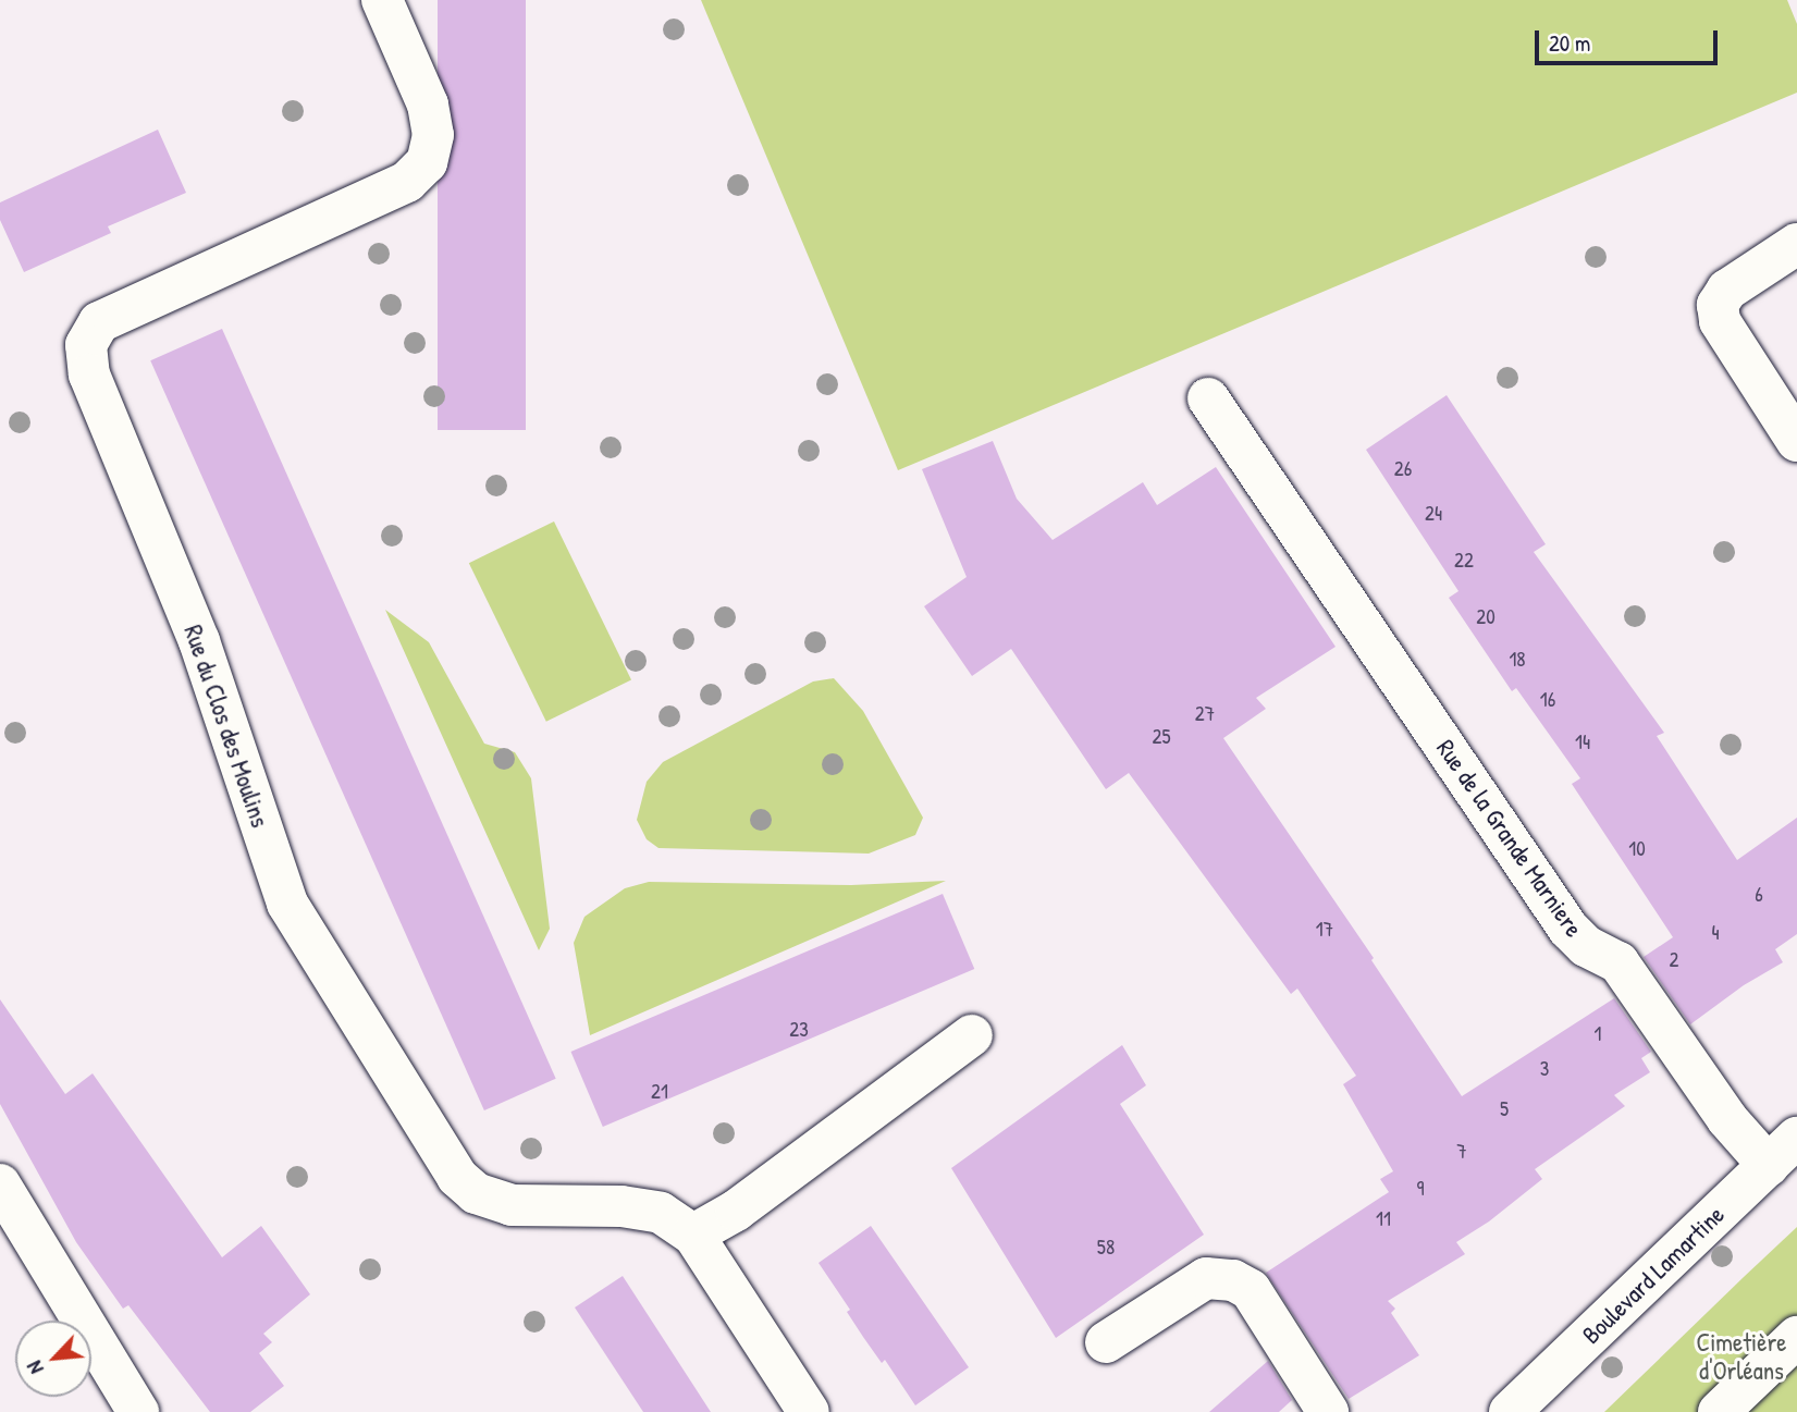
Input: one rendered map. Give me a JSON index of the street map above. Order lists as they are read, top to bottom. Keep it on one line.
{"streets":{"street":["Rue du Clos des Moulins","Rue de la Grande Marniere","Boulevard Lamartine"]},"crossings":[["Rue de la Grande Marniere","Boulevard Lamartine"]],"parks":["Cimetière d'Orléans"],"house_numbers":["26","24","22","20","18","16","27","25","14","10","6","17","4","2","23","1","3","21","5","7","9","11","58"],"scale_bar":"20 m","north":"bottom left"}
